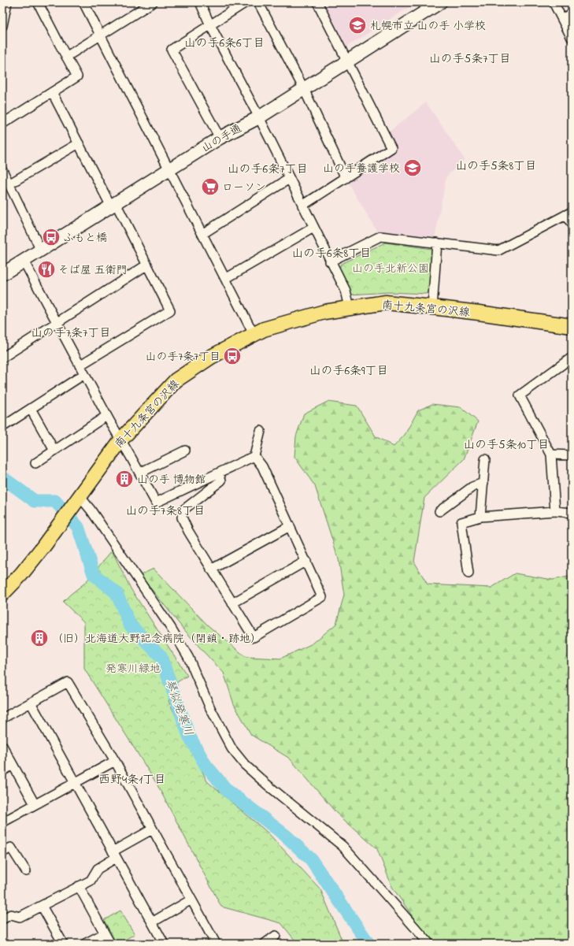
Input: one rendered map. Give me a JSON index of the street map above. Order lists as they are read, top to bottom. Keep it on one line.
{"streets":{"main road":["山の手通","南十九条宮の沢線"]},"districts":["山の手6条6丁目","山の手5条7丁目","山の手5条8丁目","山の手6条7丁目","山の手6条8丁目","山の手7条7丁目","山の手6条9丁目","山の手5条10丁目","山の手7条8丁目","西野4条1丁目"],"water":["琴似発寒川"],"parks":["山の手北新公園","発寒川緑地"],"places":{"school or university":["札幌市立 山の手 小学校","山の手養護学校"],"supermarket":["ローソン"],"bus stop":["ふもと橋","山の手7条7丁目"],"restaurant":["そば屋 五衛門"],"building":["山の手 博物館","（旧）北海道大野記念病院（閉鎖・跡地）"]}}
